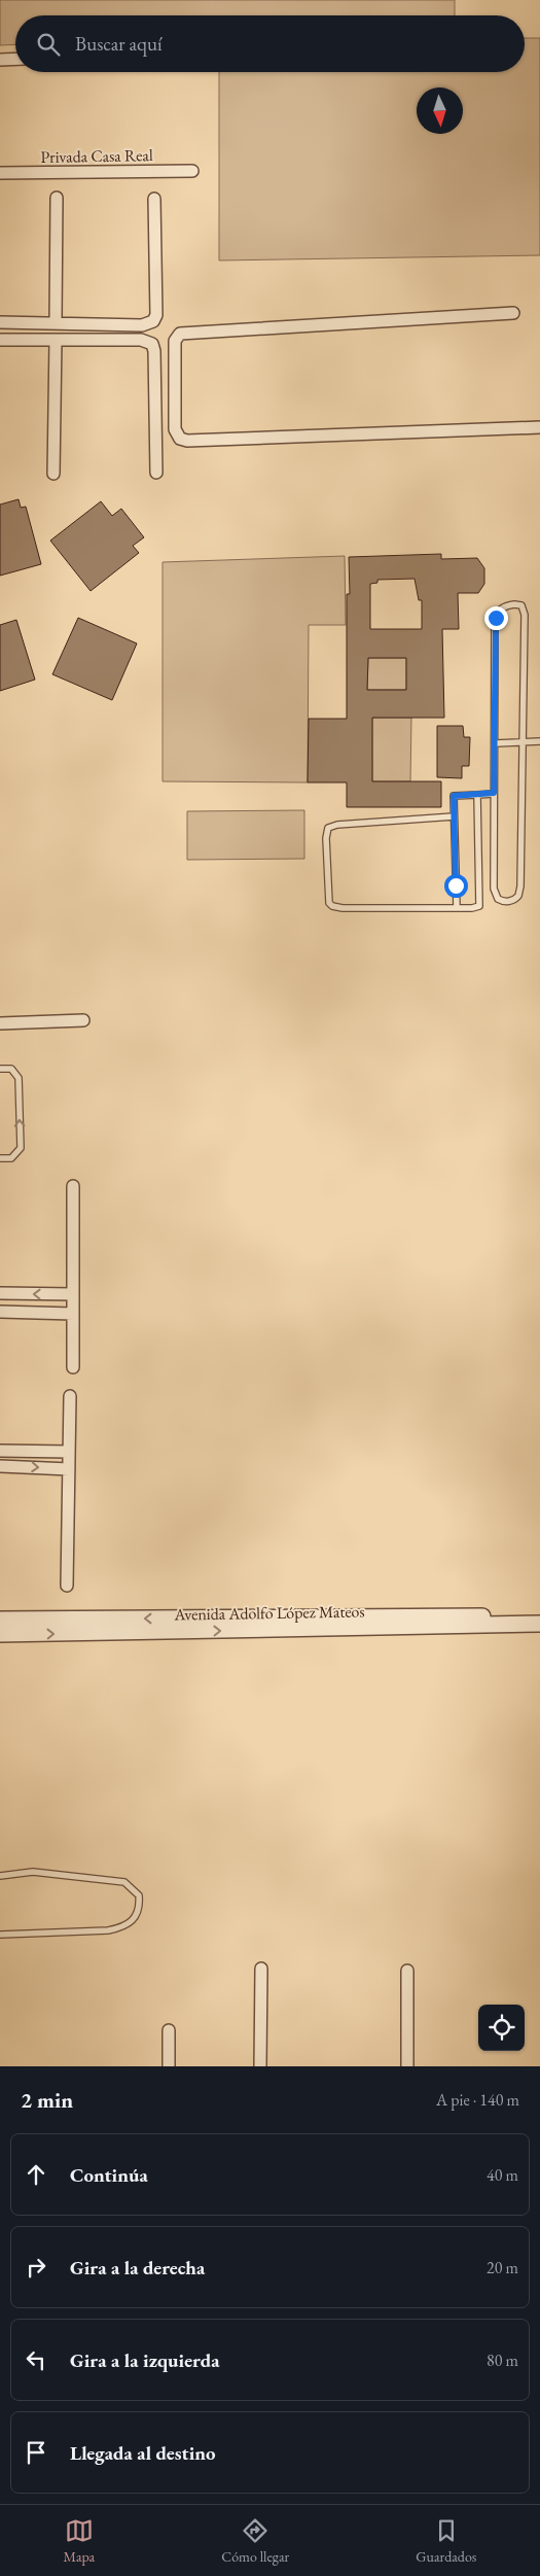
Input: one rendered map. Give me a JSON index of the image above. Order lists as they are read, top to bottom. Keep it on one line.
{"streets":{"street":["Privada Casa Real","Avenida Adolfo López Mateos"]},"north":"bottom","page":{"search":"Buscar aquí","heading":["2 min","A pie · 140 m"],"list":[["Continúa","40 m"],["Gira a la derecha","20 m"],["Gira a la izquierda","80 m"],"Llegada al destino"],"nav":["Mapa","Cómo llegar","Guardados"]}}
